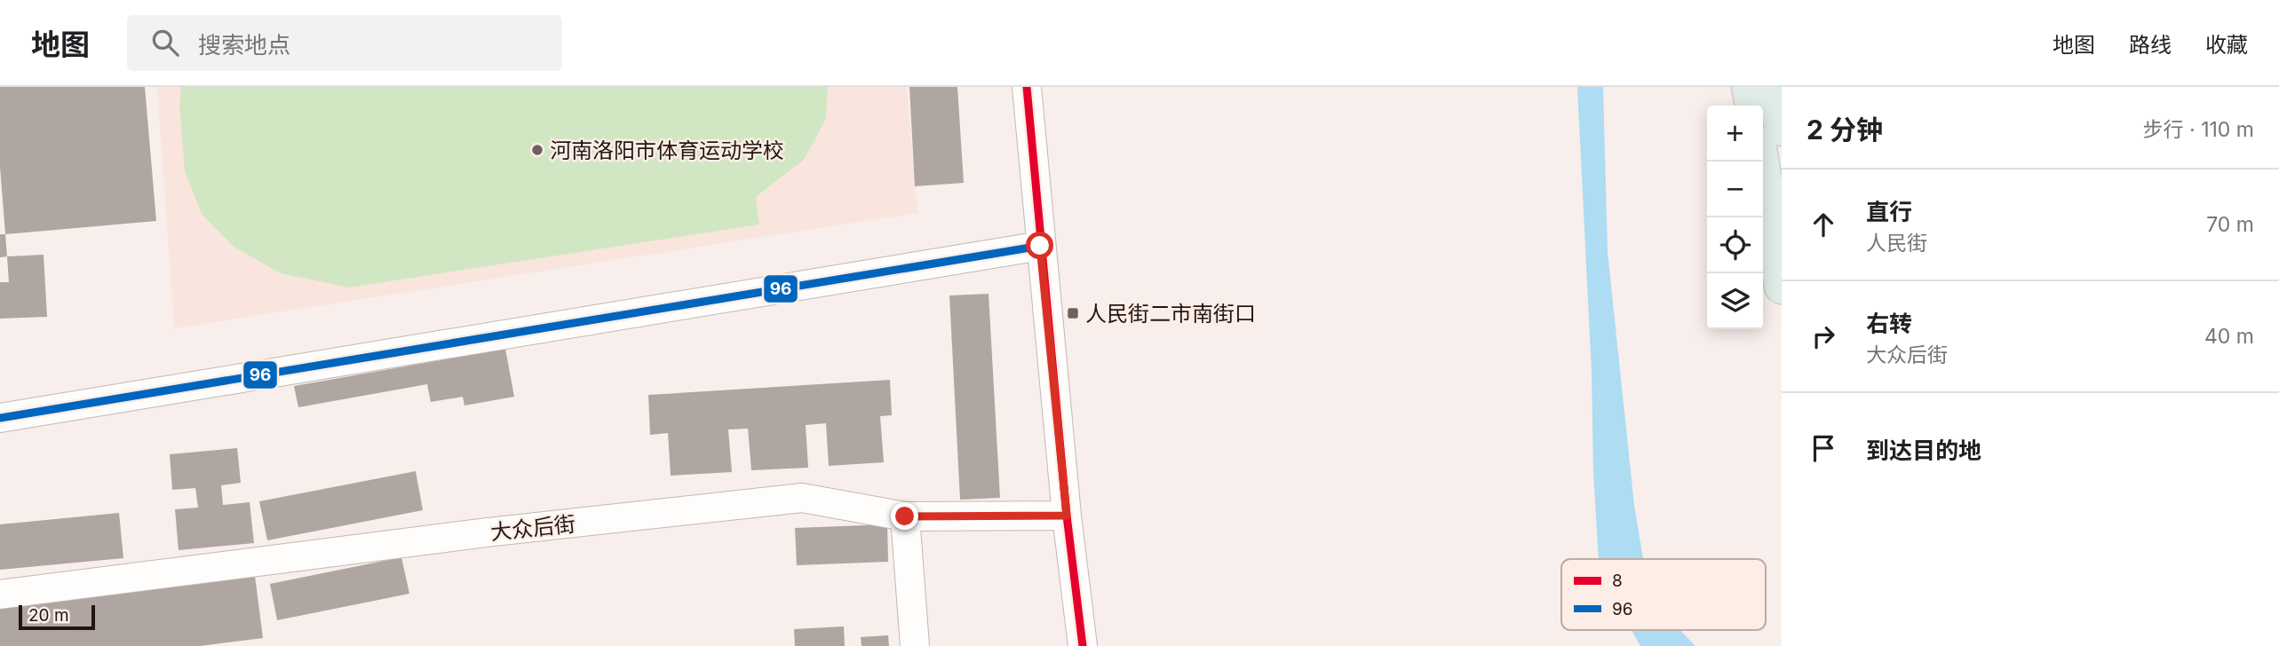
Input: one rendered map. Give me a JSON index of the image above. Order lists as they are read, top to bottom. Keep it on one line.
{"streets":{"street":["大众后街"]},"places":{"other":["河南洛阳市体育运动学校"],"transit":["人民街二市南街口"]},"lines":["transit line 8","transit line 96"],"legend":["8","96"],"scale_bar":"20 m","page":{"header":"地图","search":"搜索地点","nav":["地图","路线","收藏"],"heading":["2 分钟","步行 · 110 m"],"map_buttons":["+","−"],"list":[["直行","人民街","70 m"],["右转","大众后街","40 m"],"到达目的地"],"scale":"20 m"}}
